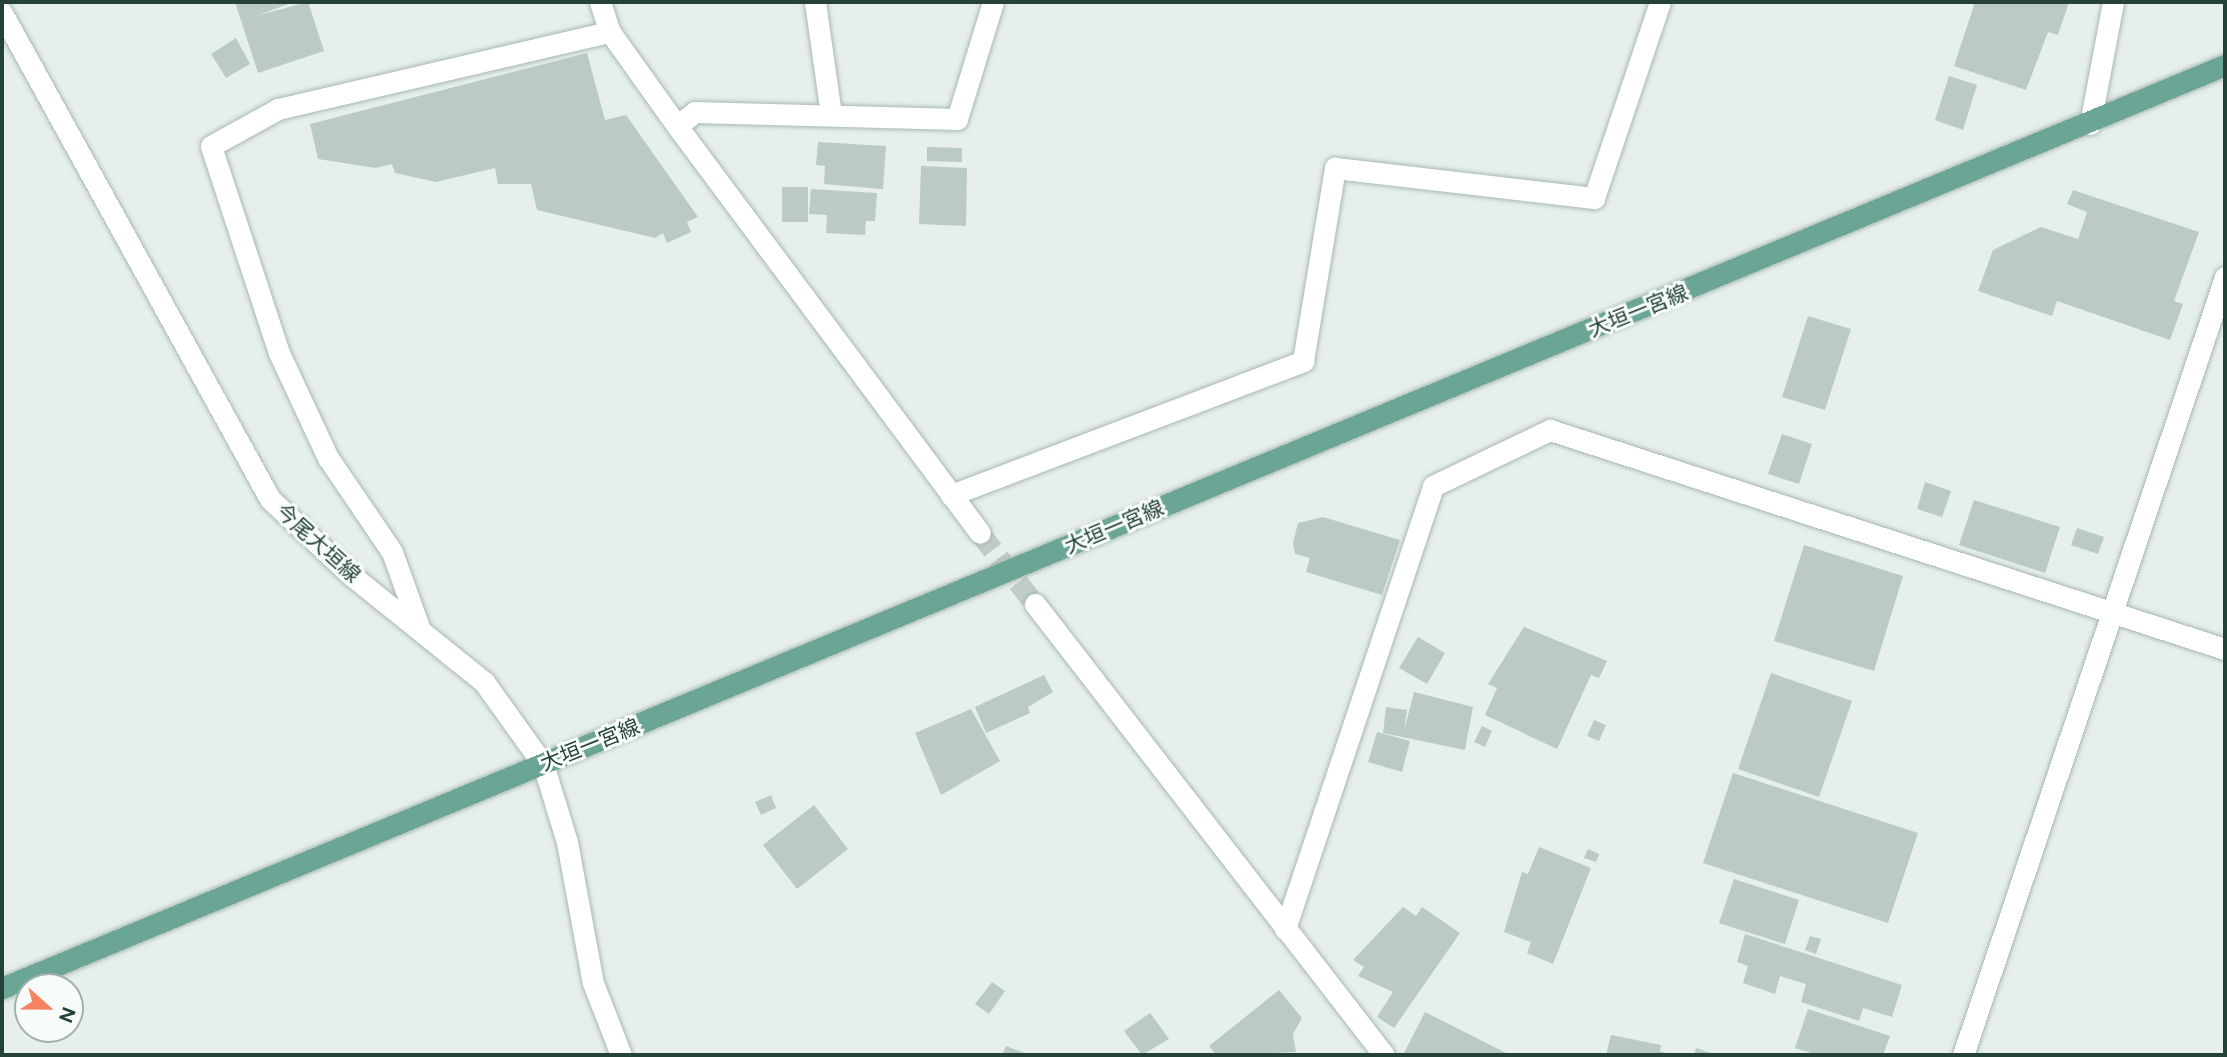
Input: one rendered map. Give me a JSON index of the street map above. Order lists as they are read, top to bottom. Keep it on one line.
{"streets":{"main road":["大垣一宮線"],"street":["今尾大垣線"]},"crossings":[["大垣一宮線","今尾大垣線"]],"north":"right"}
